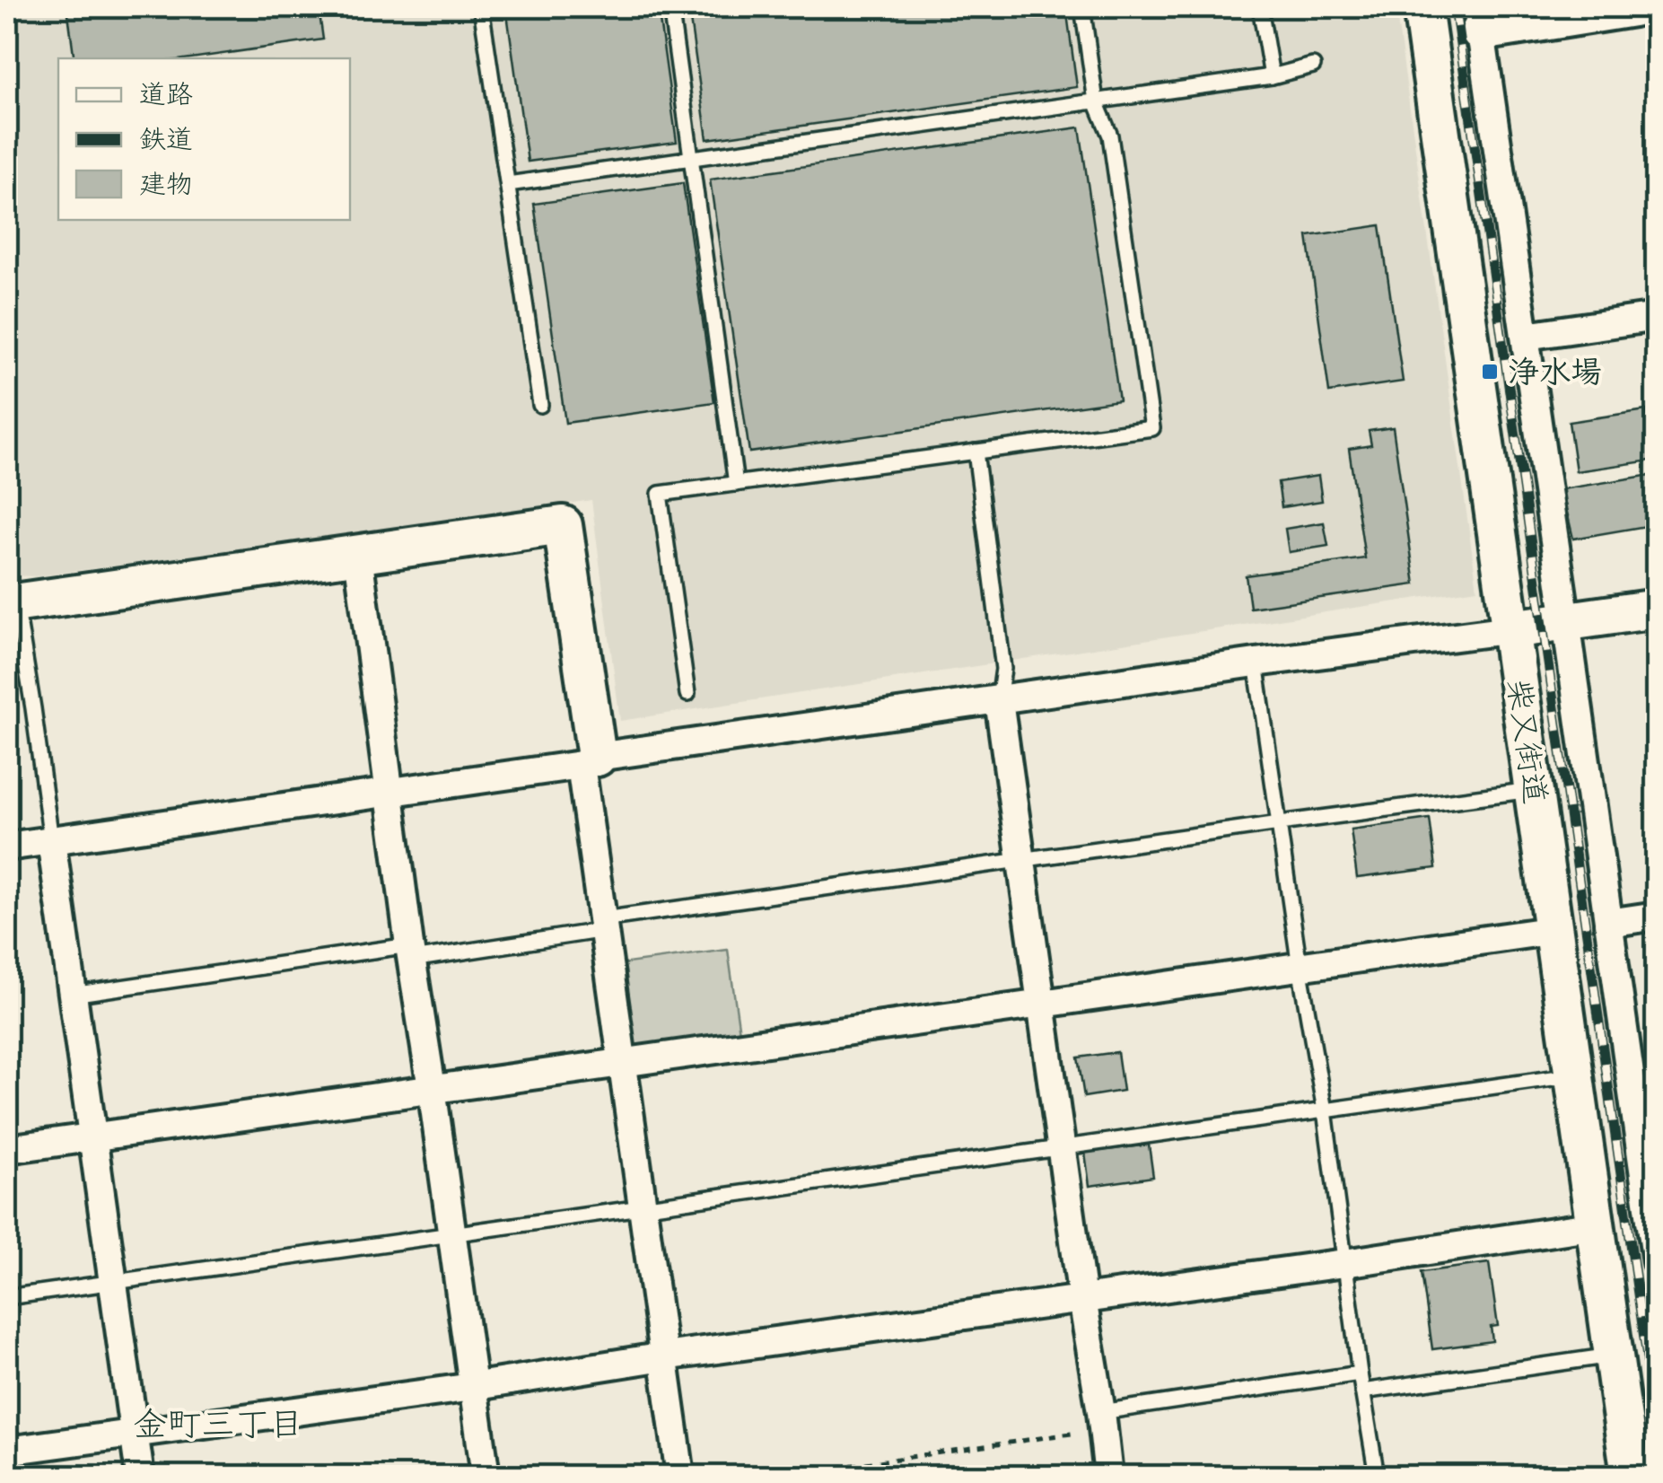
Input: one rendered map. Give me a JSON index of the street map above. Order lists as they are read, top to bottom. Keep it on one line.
{"streets":{"main road":["柴又街道"]},"districts":["金町三丁目"],"places":{"transit":["浄水場"]},"legend":["道路","鉄道","建物"]}
